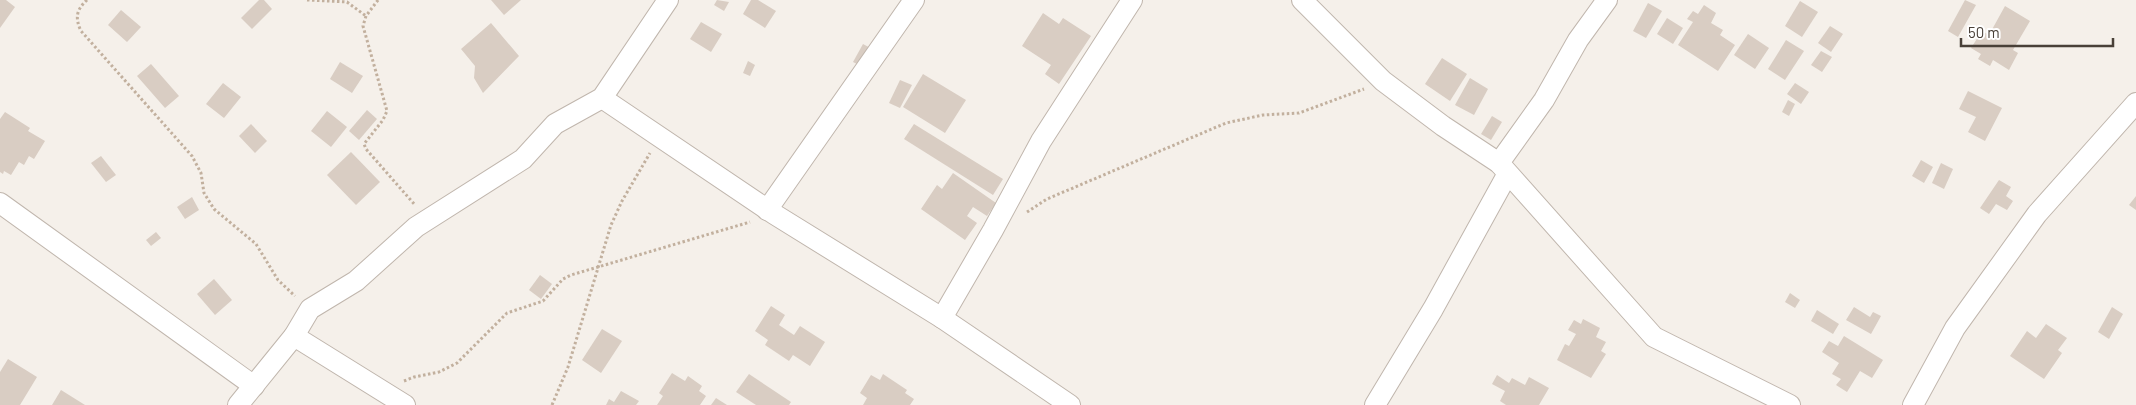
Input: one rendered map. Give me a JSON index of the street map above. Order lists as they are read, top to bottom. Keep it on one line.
{"scale_bar":"50 m"}
